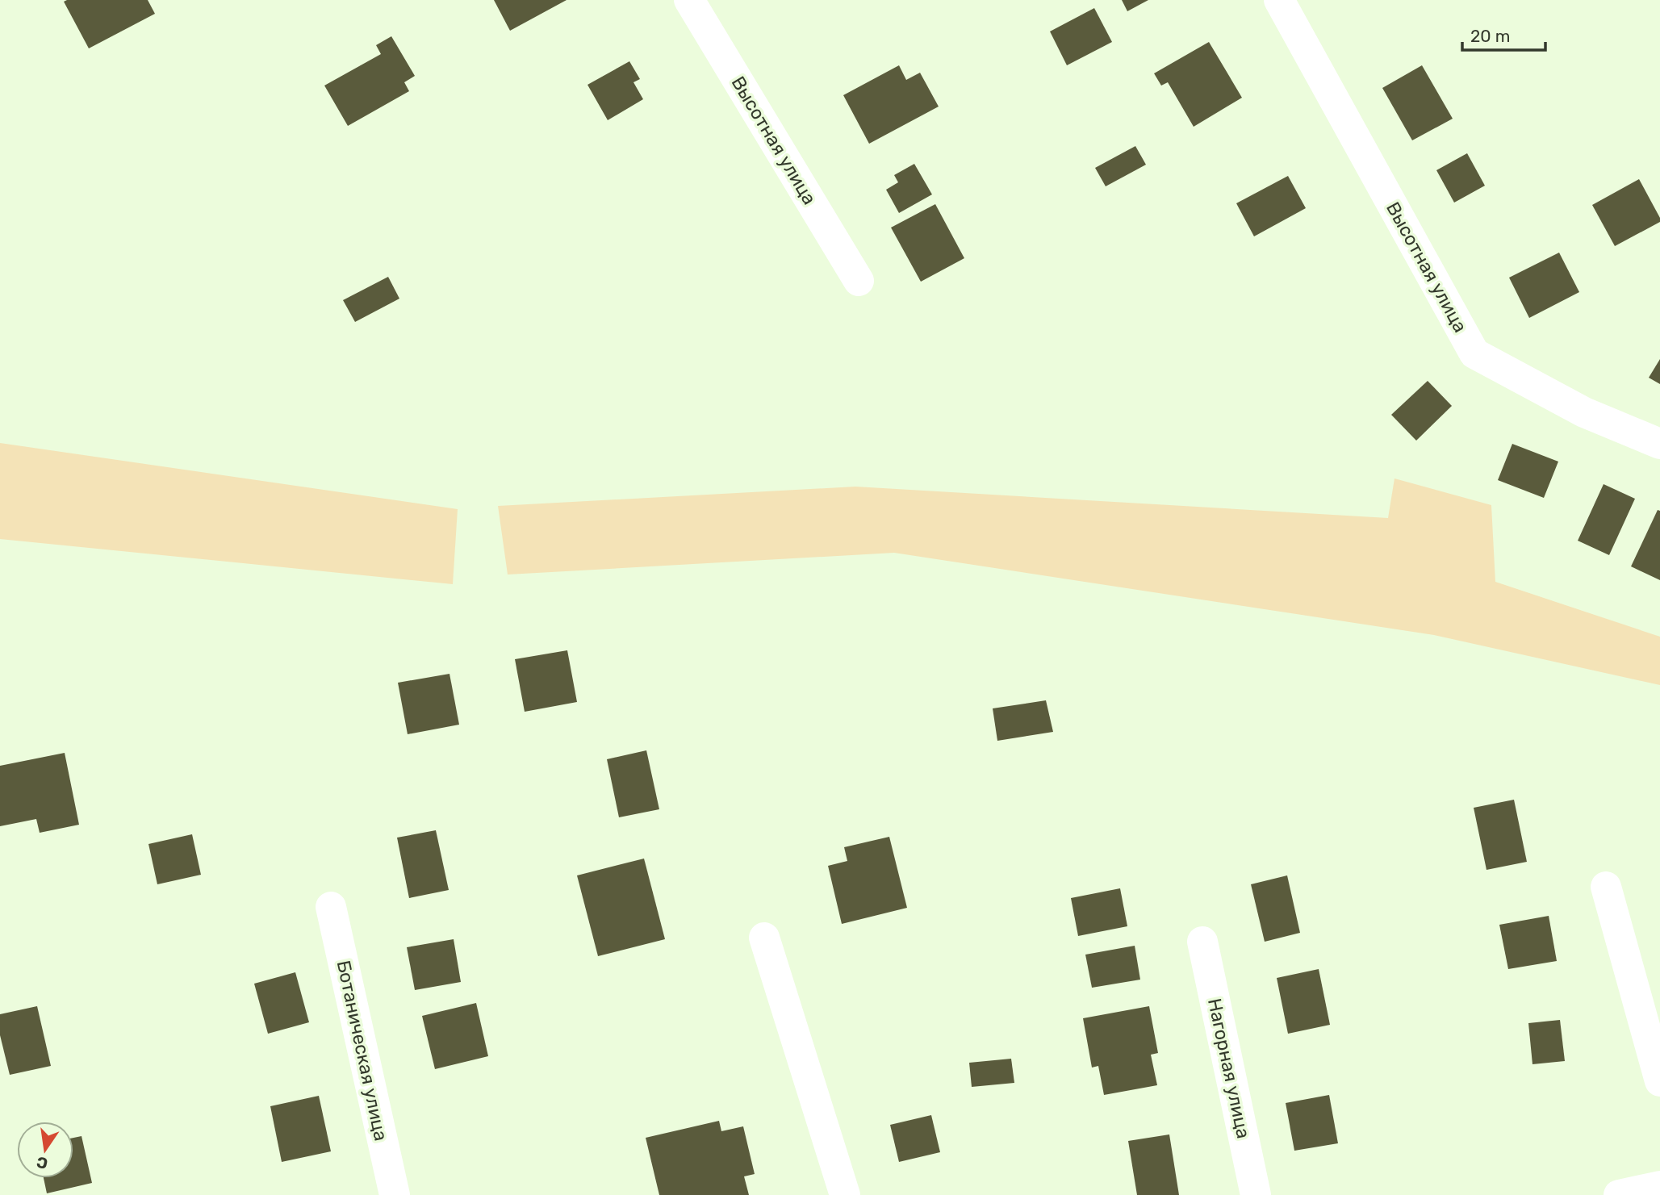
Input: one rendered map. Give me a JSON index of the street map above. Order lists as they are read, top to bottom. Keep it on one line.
{"streets":{"street":["Высотная улица","Ботаническая улица","Нагорная улица"]},"scale_bar":"20 m","north":"bottom"}
